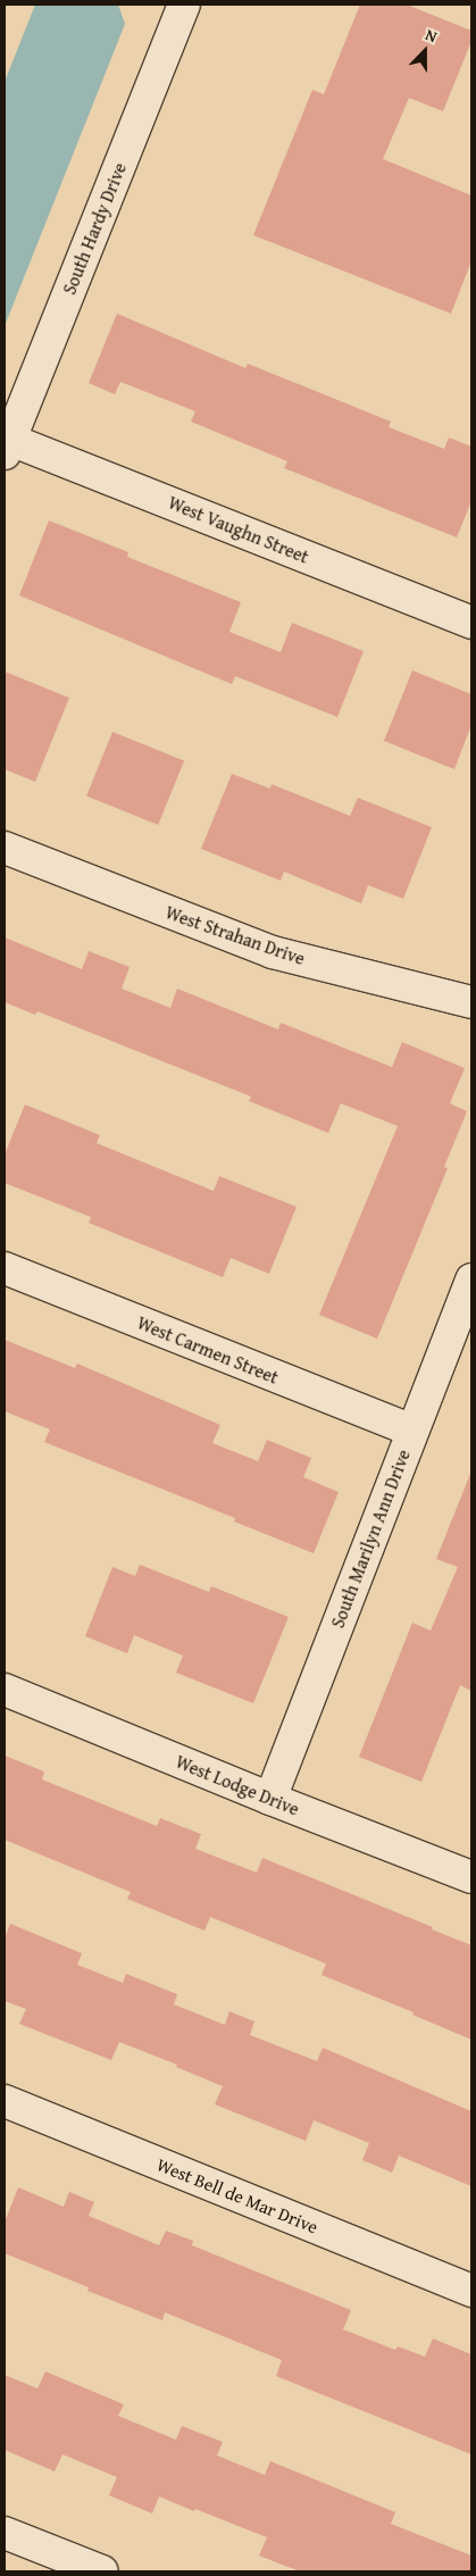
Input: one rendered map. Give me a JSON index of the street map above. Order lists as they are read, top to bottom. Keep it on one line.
{"streets":{"street":["South Hardy Drive","West Vaughn Street","West Strahan Drive","West Carmen Street","South Marilyn Ann Drive","West Lodge Drive","West Bell de Mar Drive"]},"crossings":[["South Hardy Drive","West Vaughn Street"],["West Carmen Street","South Marilyn Ann Drive"],["South Marilyn Ann Drive","West Lodge Drive"]],"north":"top"}
